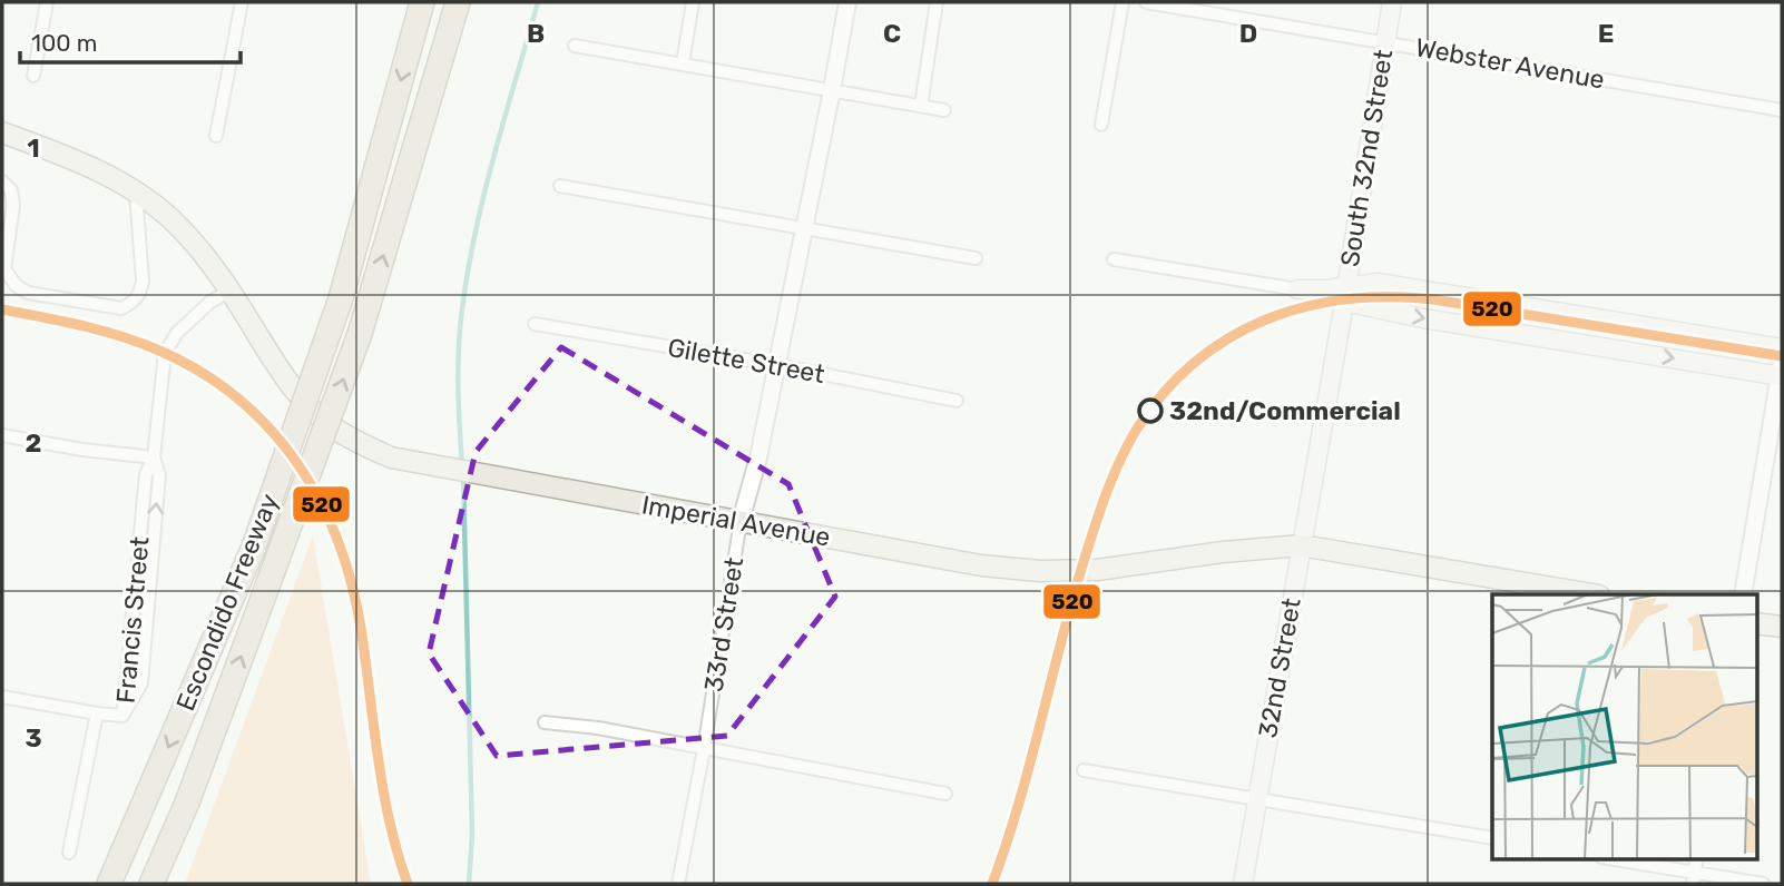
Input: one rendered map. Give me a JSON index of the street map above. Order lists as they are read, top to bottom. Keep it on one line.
{"streets":{"highway":["Escondido Freeway"],"main road":["South 32nd Street","Imperial Avenue","32nd Street"],"street":["Webster Avenue","Gilette Street","Francis Street","33rd Street"]},"crossings":[["Webster Avenue","South 32nd Street"],["South 32nd Street","32nd Street"],["Gilette Street","33rd Street"],["Imperial Avenue","Francis Street"],["Imperial Avenue","33rd Street"],["Imperial Avenue","32nd Street"]],"places":["32nd/Commercial"],"lines":["transit line 520"],"scale_bar":"100 m","grid":{"columns":["B","C","D","E"],"rows":["1","2","3"]}}
